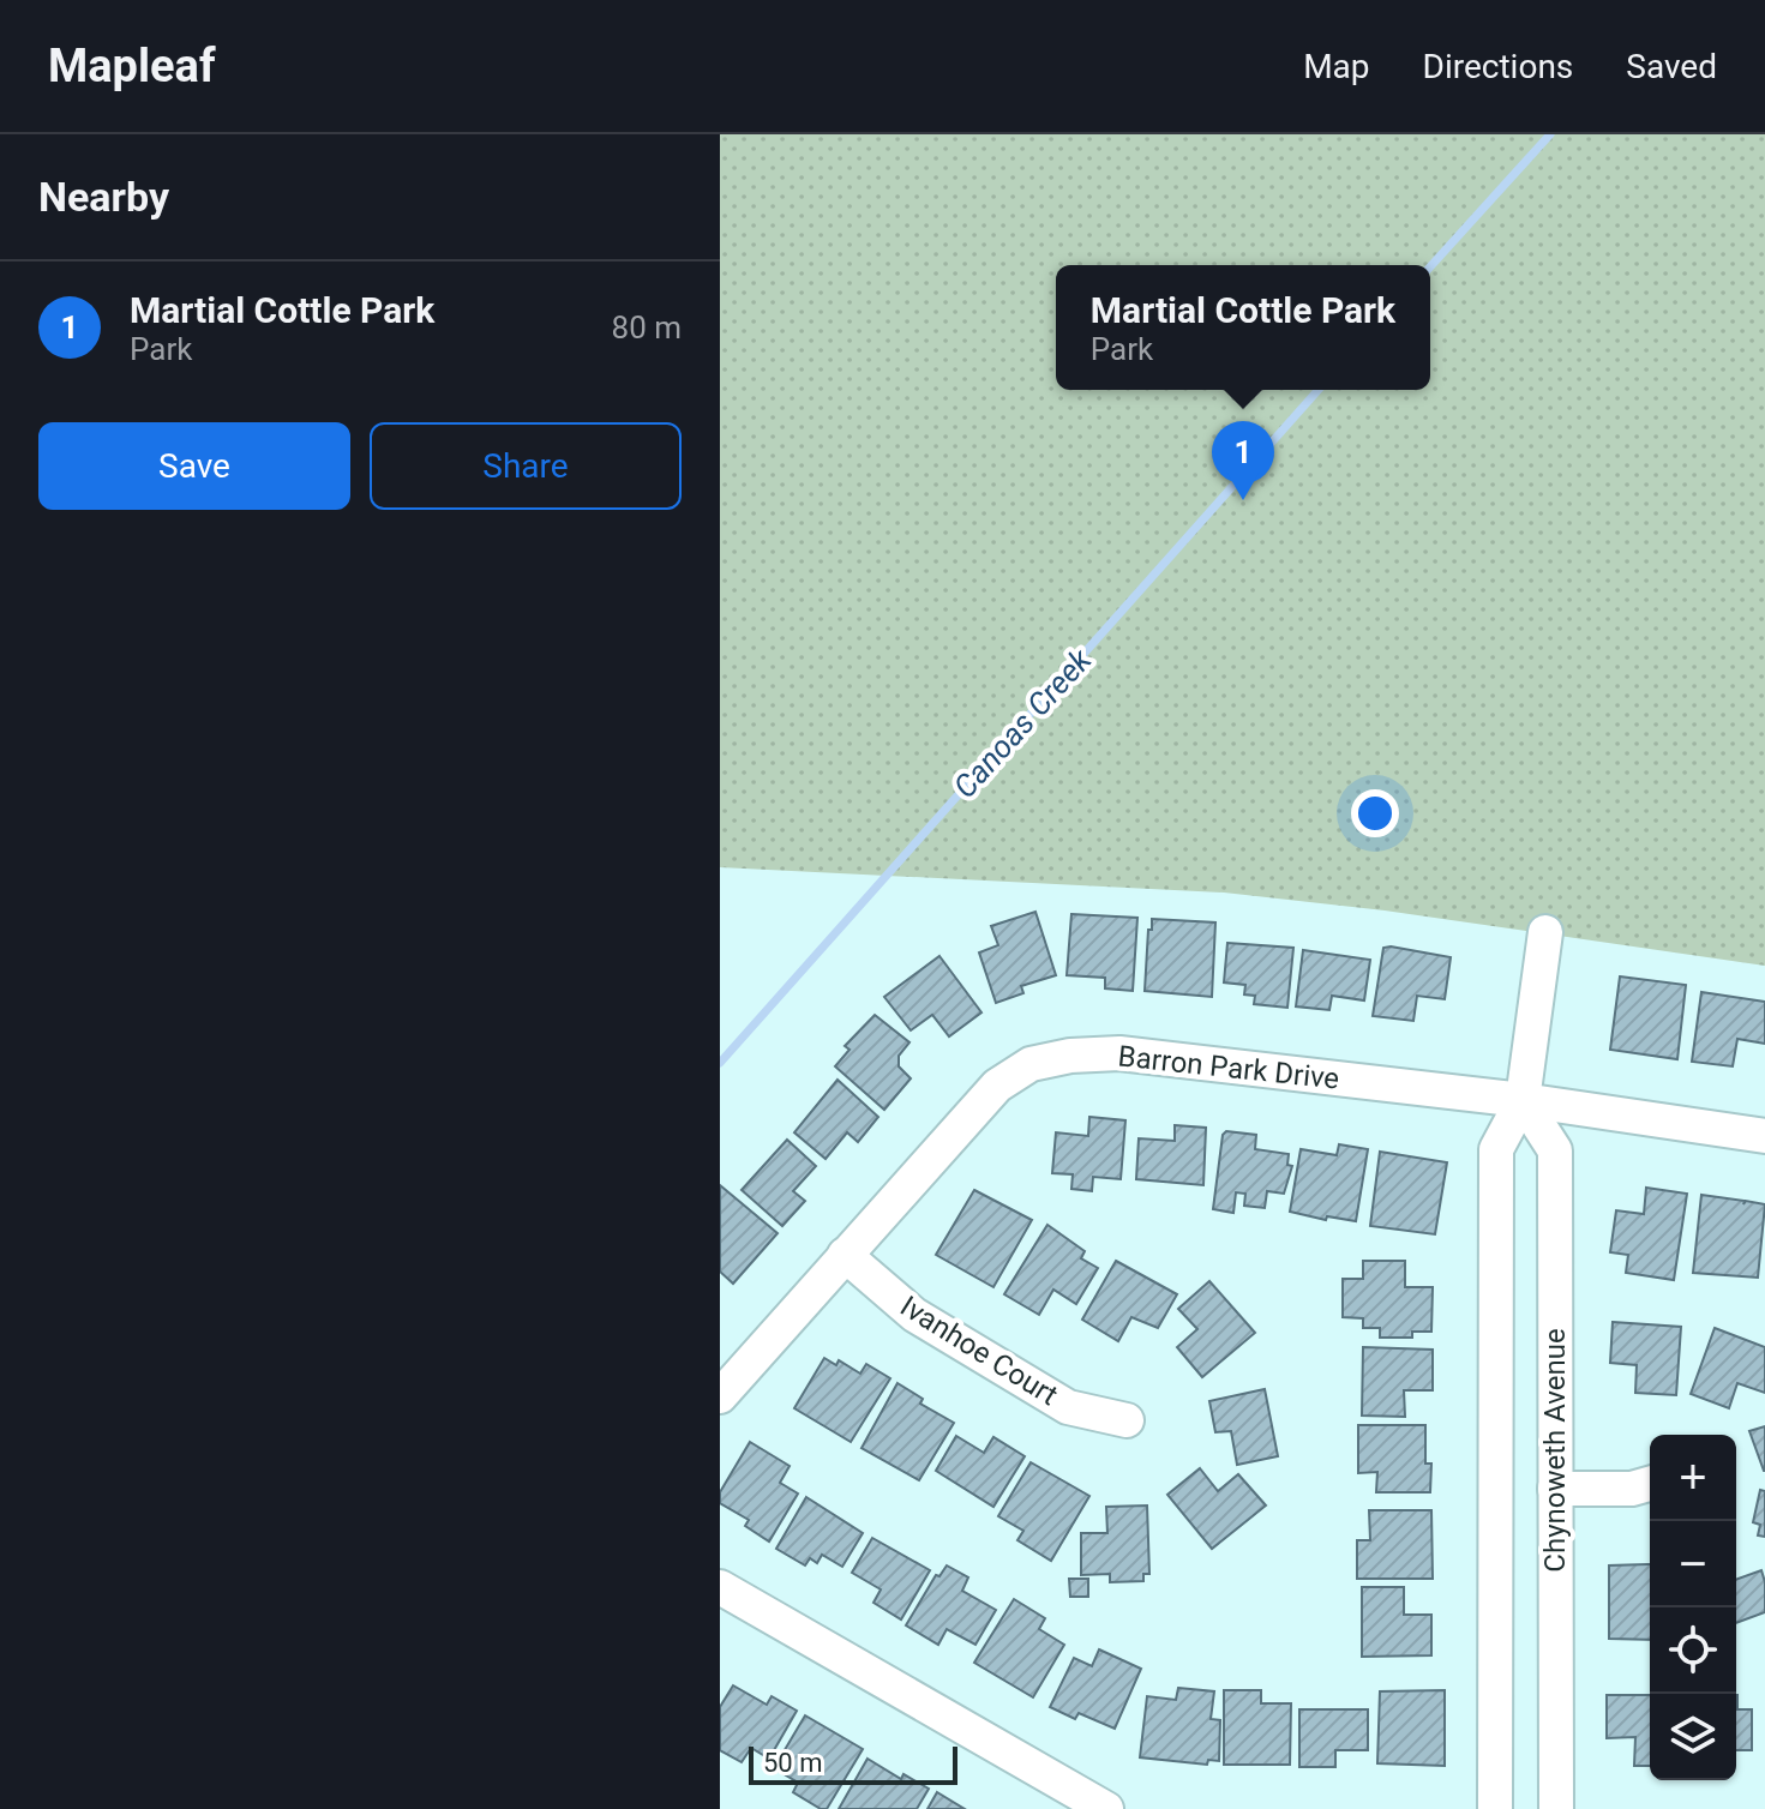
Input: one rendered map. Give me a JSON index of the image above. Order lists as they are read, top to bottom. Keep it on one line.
{"streets":{"street":["Barron Park Drive","Ivanhoe Court","Chynoweth Avenue"]},"crossings":[["Barron Park Drive","Ivanhoe Court"],["Barron Park Drive","Chynoweth Avenue"]],"water":["Canoas Creek"],"scale_bar":"50 m","page":{"header":"Mapleaf","nav":["Map","Directions","Saved"],"heading":"Nearby","list":[{"mark":"1","name":"Martial Cottle Park","note":"Park","value":"80 m"}],"popup":["Martial Cottle Park","Park"],"buttons":["Save","Share"],"pins":"1","map_buttons":["+","−"],"scale":"50 m"}}
